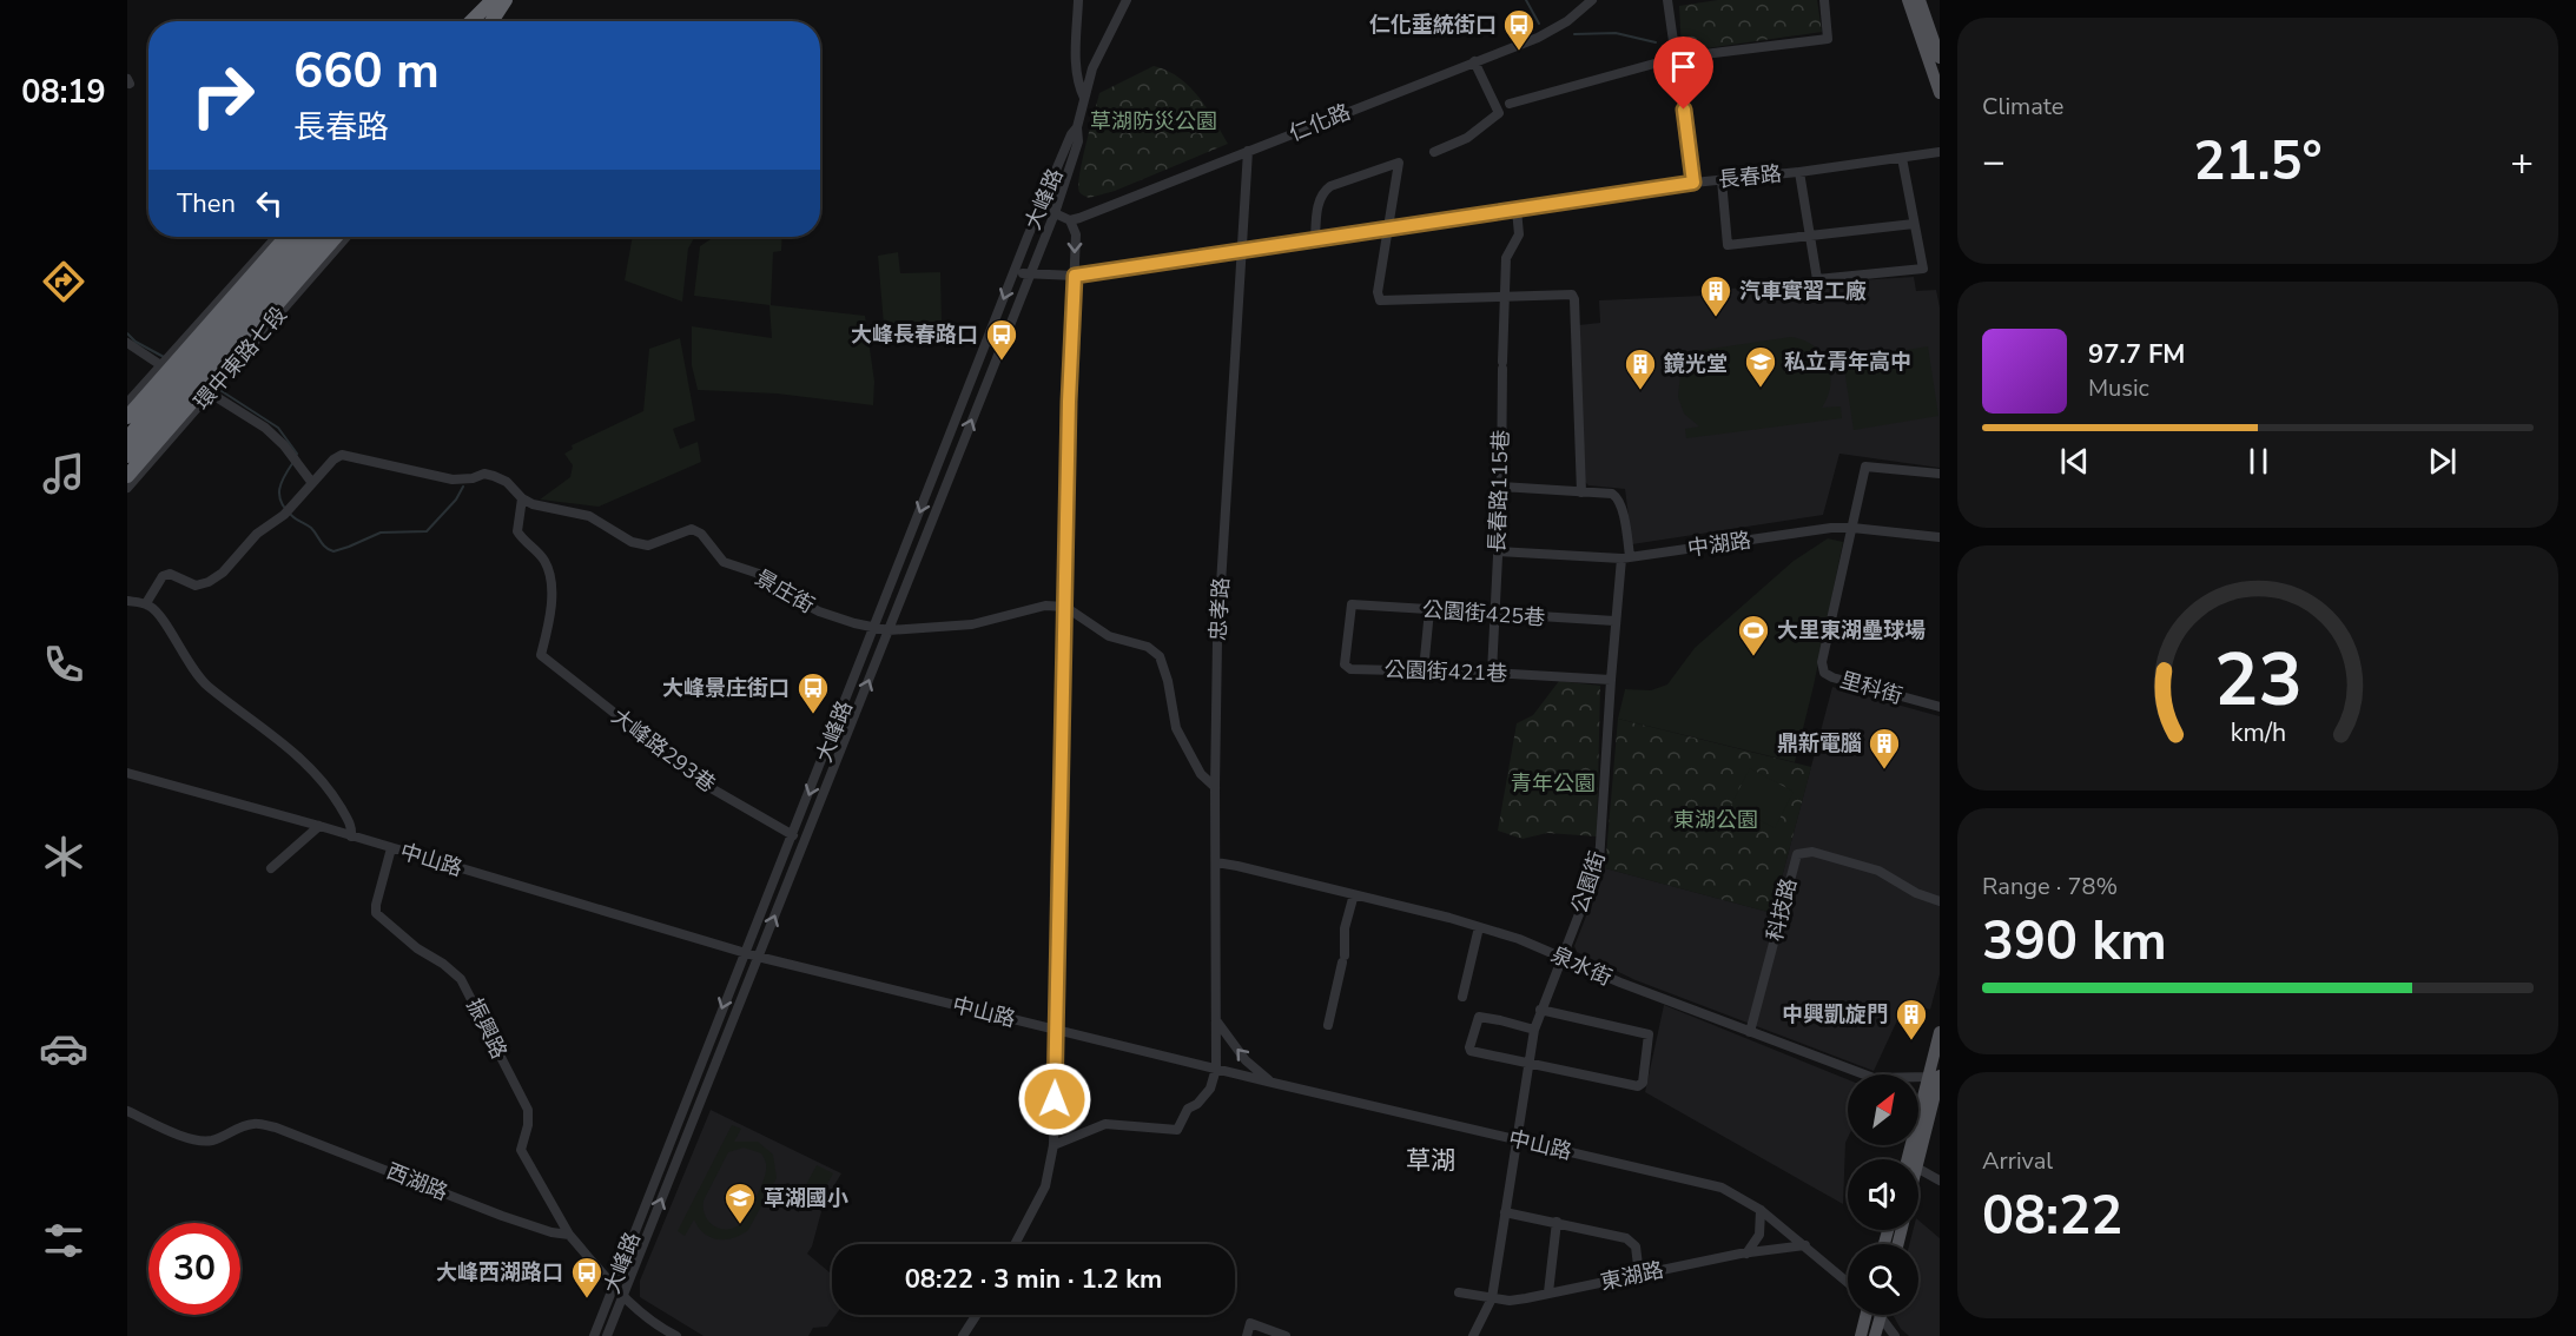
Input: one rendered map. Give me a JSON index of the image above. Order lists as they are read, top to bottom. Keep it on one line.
{"streets":{"street":["仁化路","長春路","大峰路","環中東路七段","長春路115巷","中湖路","景庄街","忠孝路","公園街425巷","公園街421巷","里科街","大峰路293巷","中山路","公園街","科技路","泉水街","振興路","西湖路","東湖路"]},"crossings":[["仁化路","忠孝路"],["長春路","大峰路"],["長春路","長春路115巷"],["長春路","忠孝路"],["大峰路","景庄街"],["大峰路","大峰路293巷"],["大峰路","中山路"],["長春路115巷","中湖路"],["長春路115巷","公園街425巷"],["長春路115巷","公園街421巷"],["長春路115巷","公園街"],["中湖路","里科街"],["中湖路","公園街"],["景庄街","大峰路293巷"],["忠孝路","中山路"],["忠孝路","泉水街"],["公園街425巷","公園街421巷"],["公園街425巷","公園街"],["公園街421巷","公園街"],["中山路","公園街"],["中山路","振興路"],["中山路","東湖路"],["公園街","泉水街"],["公園街","東湖路"],["科技路","泉水街"],["振興路","西湖路"]],"districts":["草湖"],"parks":["草湖防災公園","青年公園","東湖公園"],"places":{"bus stop":["仁化垂統街口","大峰長春路口","大峰景庄街口","大峰西湖路口"],"building":["汽車實習工廠","鏡光堂","鼎新電腦","中興凱旋門"],"school or university":["私立青年高中","草湖國小"],"sports":["大里東湖壘球場"]},"north":"top right","page":{"tabs":"08:19","tile":["Climate",["Range · 78%","390 km"],["Arrival","08:22"]],"turn":["660 m","長春路"],"heat":["−","21.5°","+"],"then":"Then","song":["97.7 FM","Music"],"limit":"30","trip":"08:22 · 3 min · 1.2 km","gauge":["23","km/h"]}}
